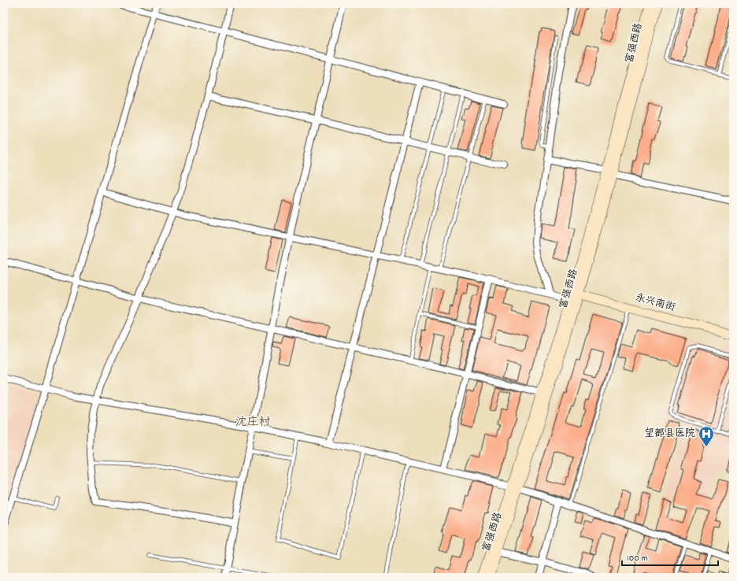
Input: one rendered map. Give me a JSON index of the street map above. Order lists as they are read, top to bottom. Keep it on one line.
{"streets":{"main road":["富强西路","永兴南街"]},"crossings":[["富强西路","永兴南街"]],"districts":["沈庄村"],"places":{"hospital":["望都县医院"]},"scale_bar":"100 m"}
